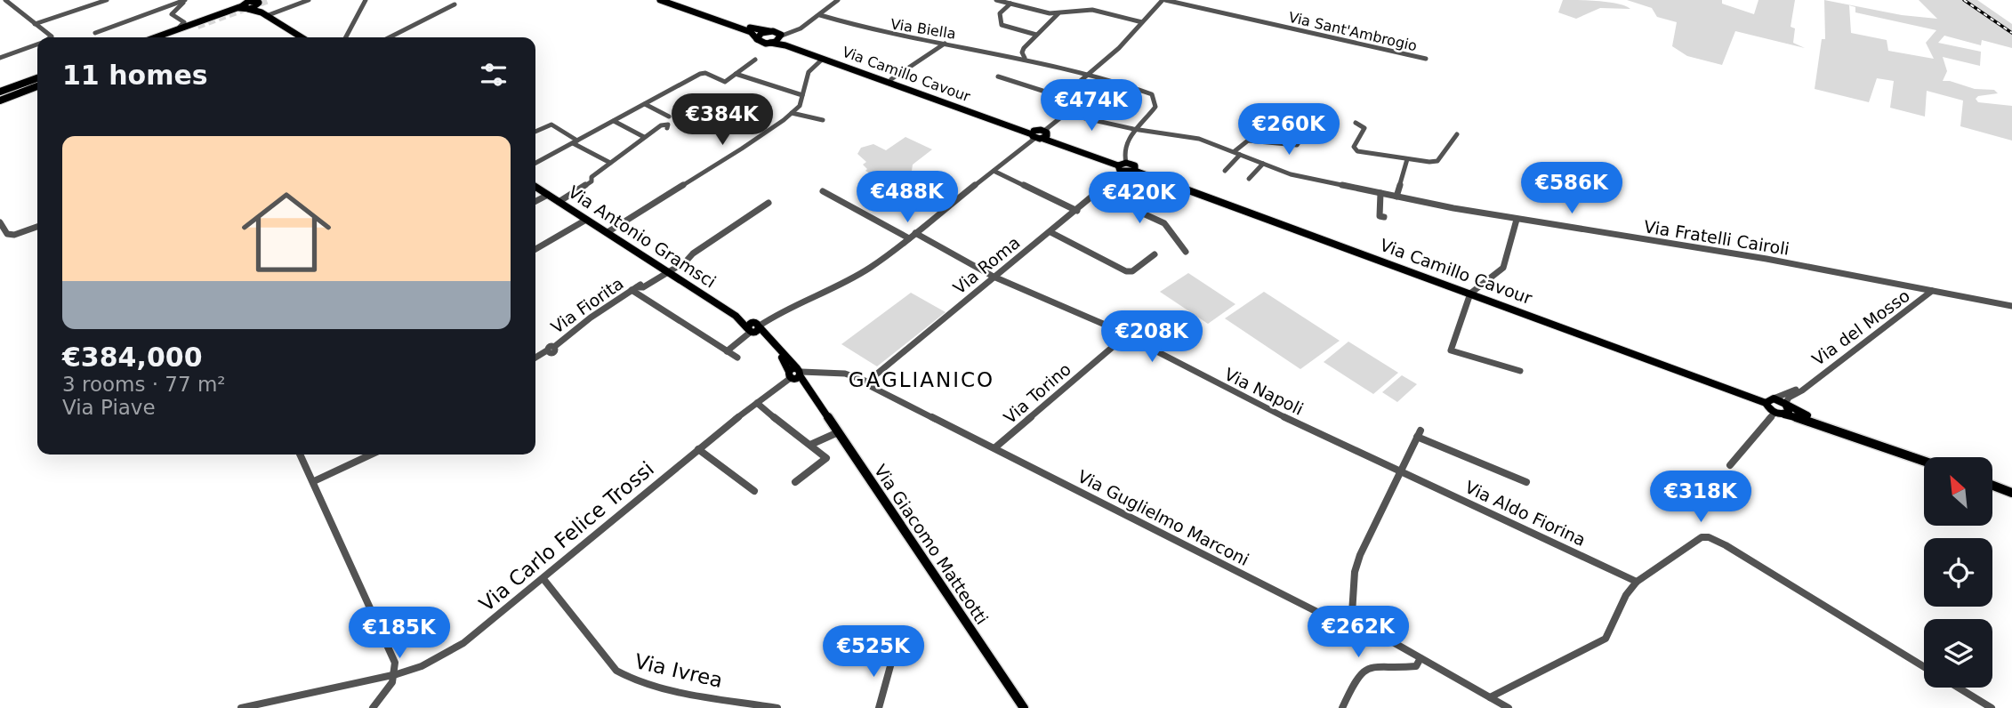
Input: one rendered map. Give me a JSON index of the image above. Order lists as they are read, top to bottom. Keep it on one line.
{"streets":{"main road":["Via Camillo Cavour","Via Antonio Gramsci","Via Giacomo Matteotti"],"street":["Via Biella","Via Sant'Ambrogio","Via Fratelli Cairoli","Via Roma","Via Fiorita","Via del Mosso","Via Napoli","Via Torino","Via Aldo Fiorina","Via Guglielmo Marconi","Via Carlo Felice Trossi","Via Ivrea"]},"crossings":[["Via Biella","Via Fratelli Cairoli"],["Via Camillo Cavour","Via Roma"],["Via Camillo Cavour","Via del Mosso"],["Via Antonio Gramsci","Via Fiorita"],["Via Antonio Gramsci","Via Guglielmo Marconi"],["Via Antonio Gramsci","Via Carlo Felice Trossi"],["Via Antonio Gramsci","Via Giacomo Matteotti"],["Via Fratelli Cairoli","Via del Mosso"],["Via Roma","Via Napoli"],["Via Roma","Via Guglielmo Marconi"],["Via Napoli","Via Torino"],["Via Napoli","Via Aldo Fiorina"],["Via Torino","Via Guglielmo Marconi"],["Via Guglielmo Marconi","Via Carlo Felice Trossi"],["Via Guglielmo Marconi","Via Giacomo Matteotti"],["Via Carlo Felice Trossi","Via Giacomo Matteotti"],["Via Carlo Felice Trossi","Via Ivrea"]],"districts":["GAGLIANICO"],"north":"top left","page":{"heading":"11 homes","price":["€474K","€384K","€260K","€586K","€488K","€420K","€208K","€318K","€262K","€185K","€525K"],"list":[{"name":"€384,000","note":"3 rooms · 77 m² · Via Piave"}]}}
